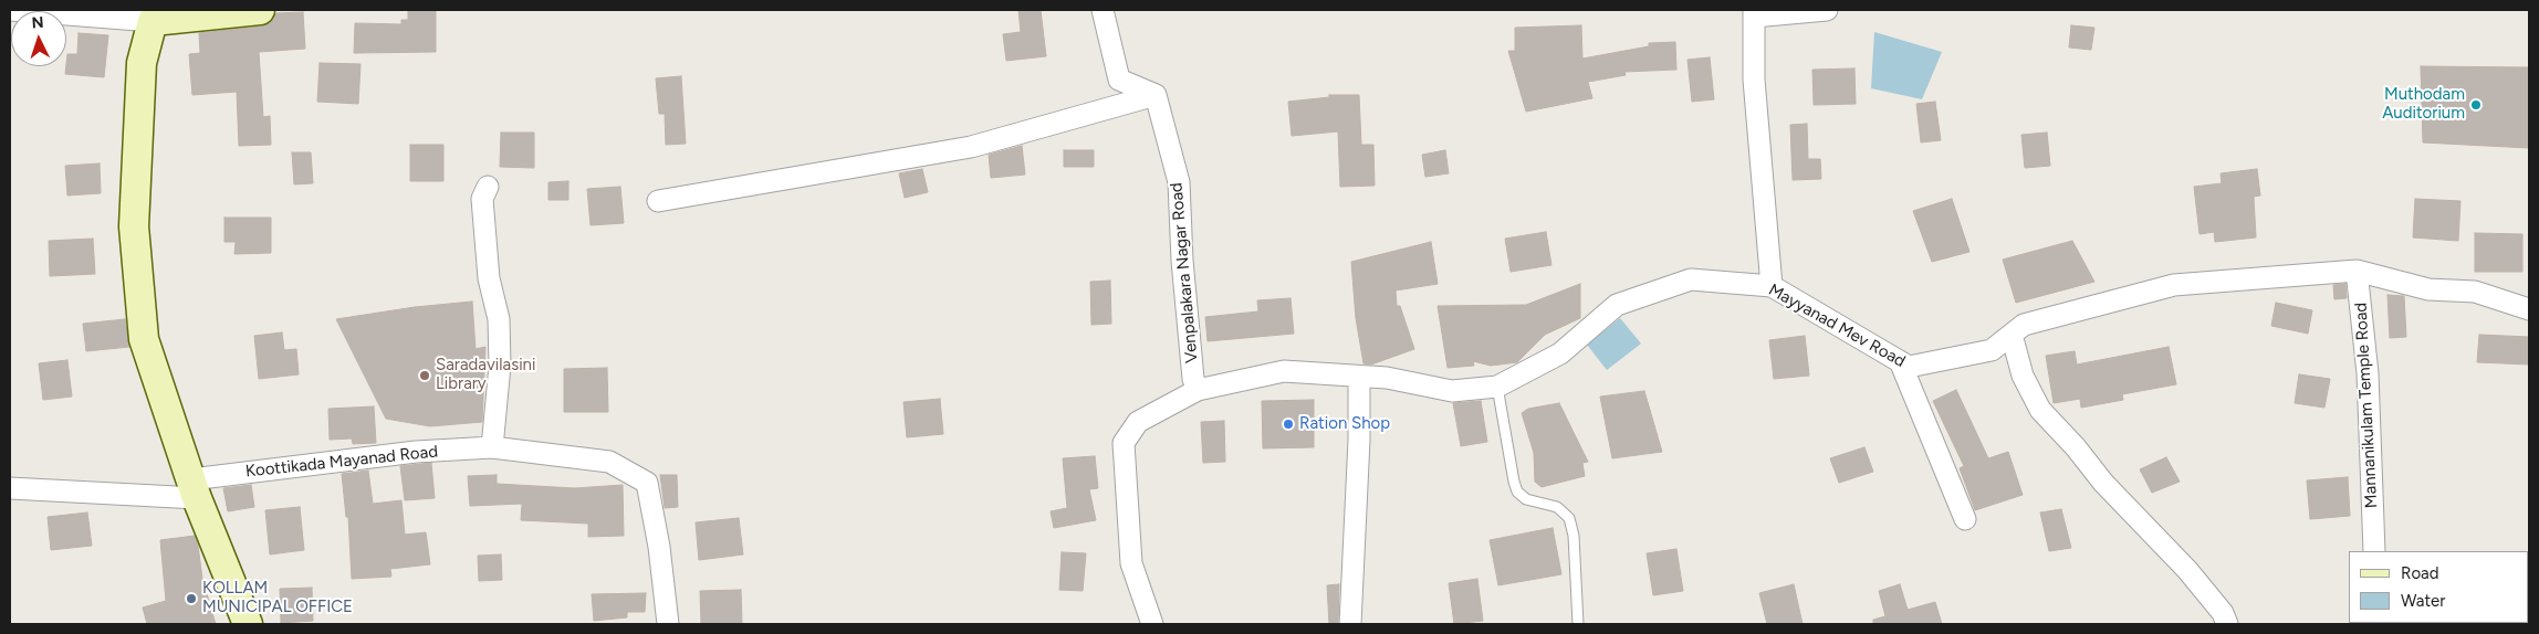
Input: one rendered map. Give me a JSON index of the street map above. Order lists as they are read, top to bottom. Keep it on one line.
{"streets":{"street":["Venpalakara Nagar Road","Mayyanad Mev Road","Mannanikulam Temple Road","Koottikada Mayanad Road"]},"crossings":[["Mayyanad Mev Road","Mannanikulam Temple Road"]],"places":["Muthodam Auditorium","Saradavilasini Library","Ration Shop","KOLLAM MUNICIPAL OFFICE"],"legend":["Road","Water"],"north":"top"}
